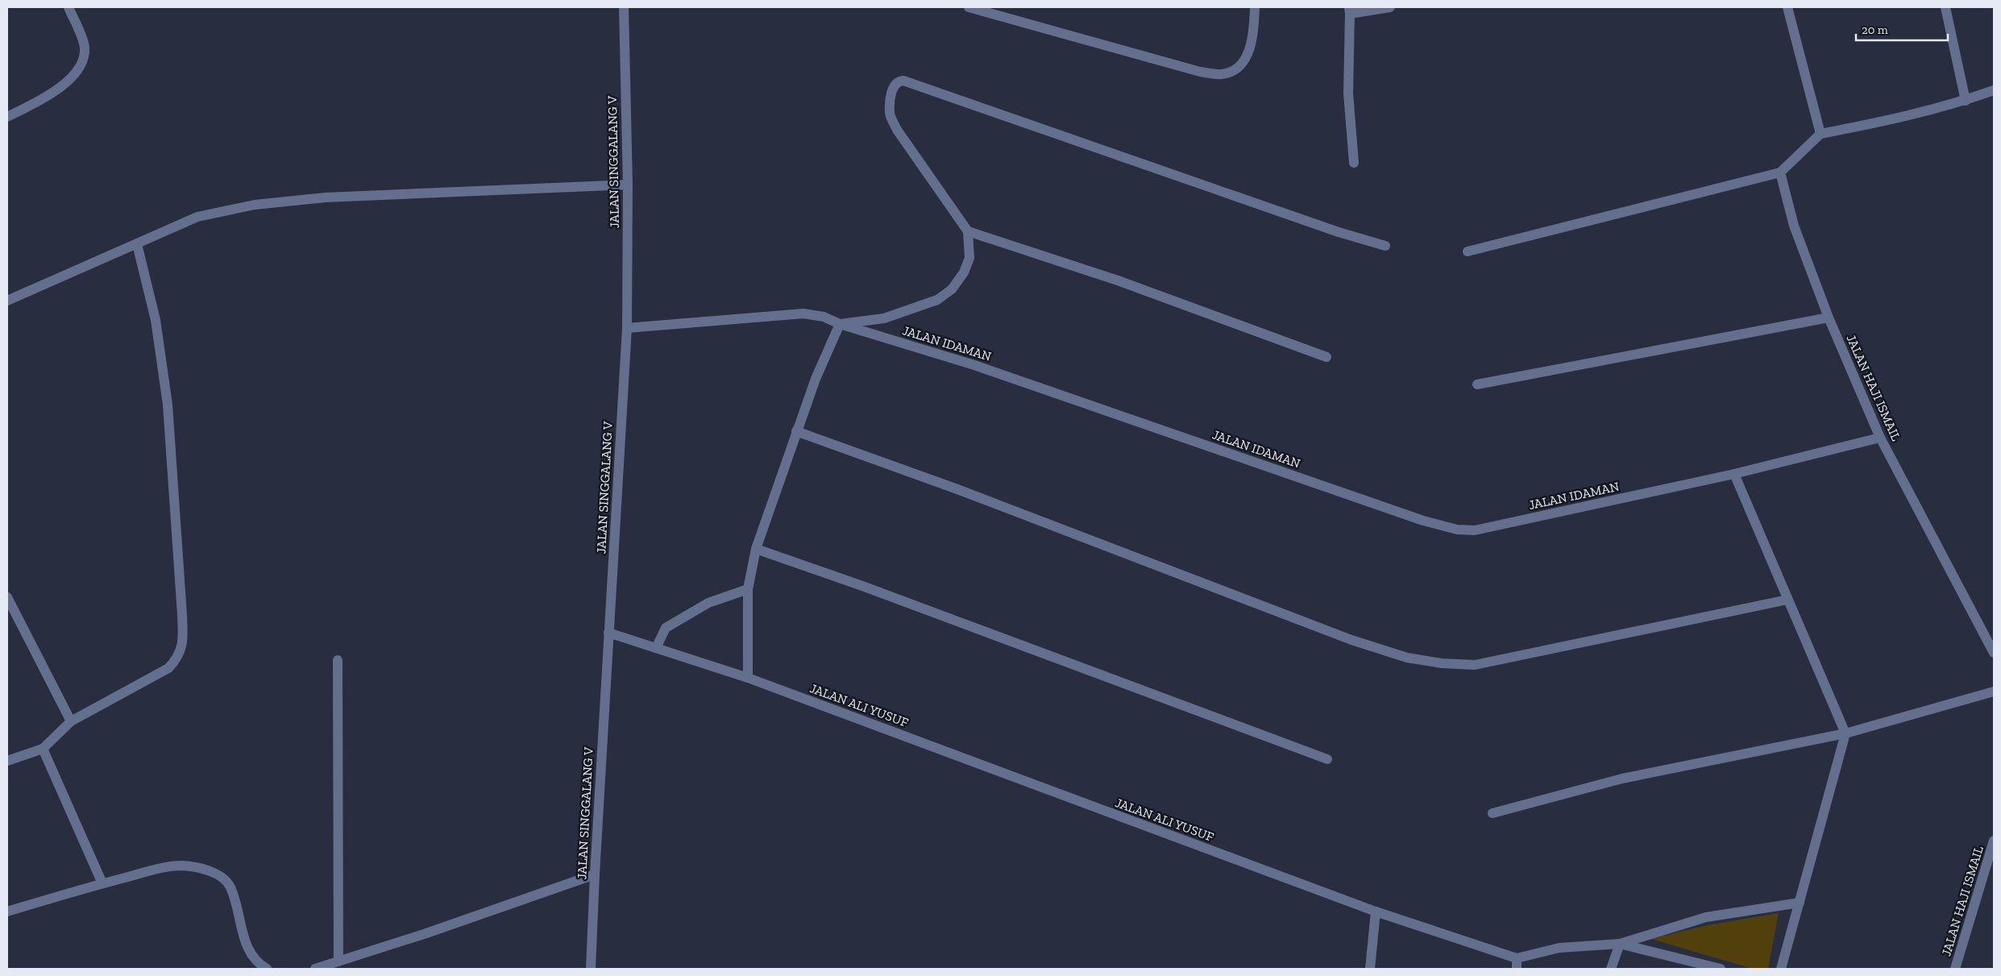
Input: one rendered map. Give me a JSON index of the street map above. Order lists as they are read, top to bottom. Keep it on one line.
{"streets":{"street":["JALAN SINGGALANG V","JALAN IDAMAN","JALAN HAJI ISMAIL","JALAN ALI YUSUF"]},"crossings":[["JALAN SINGGALANG V","JALAN IDAMAN"],["JALAN SINGGALANG V","JALAN ALI YUSUF"],["JALAN IDAMAN","JALAN HAJI ISMAIL"]],"scale_bar":"20 m"}
